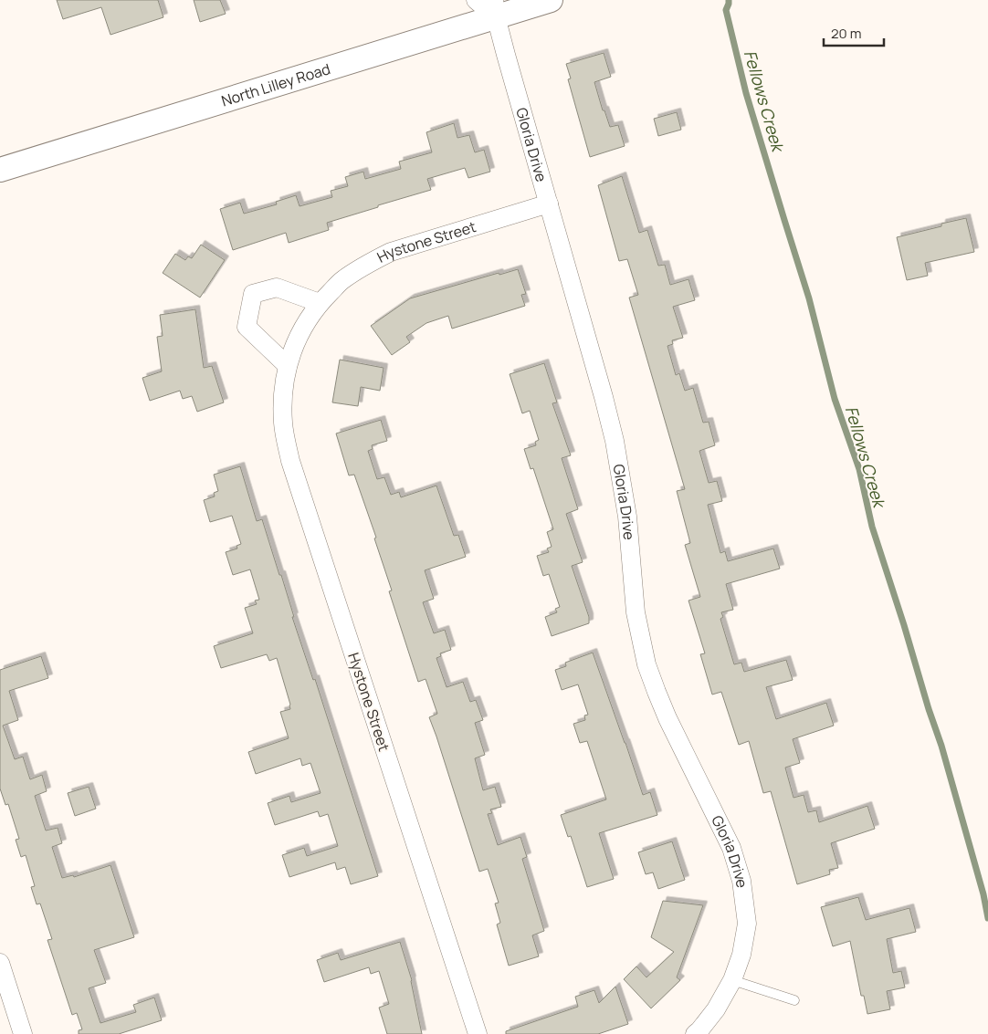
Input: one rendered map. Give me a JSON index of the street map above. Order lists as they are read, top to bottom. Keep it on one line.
{"streets":{"street":["North Lilley Road","Gloria Drive","Hystone Street"]},"crossings":[["North Lilley Road","Gloria Drive"],["Gloria Drive","Hystone Street"]],"water":["Fellows Creek"],"scale_bar":"20 m"}
